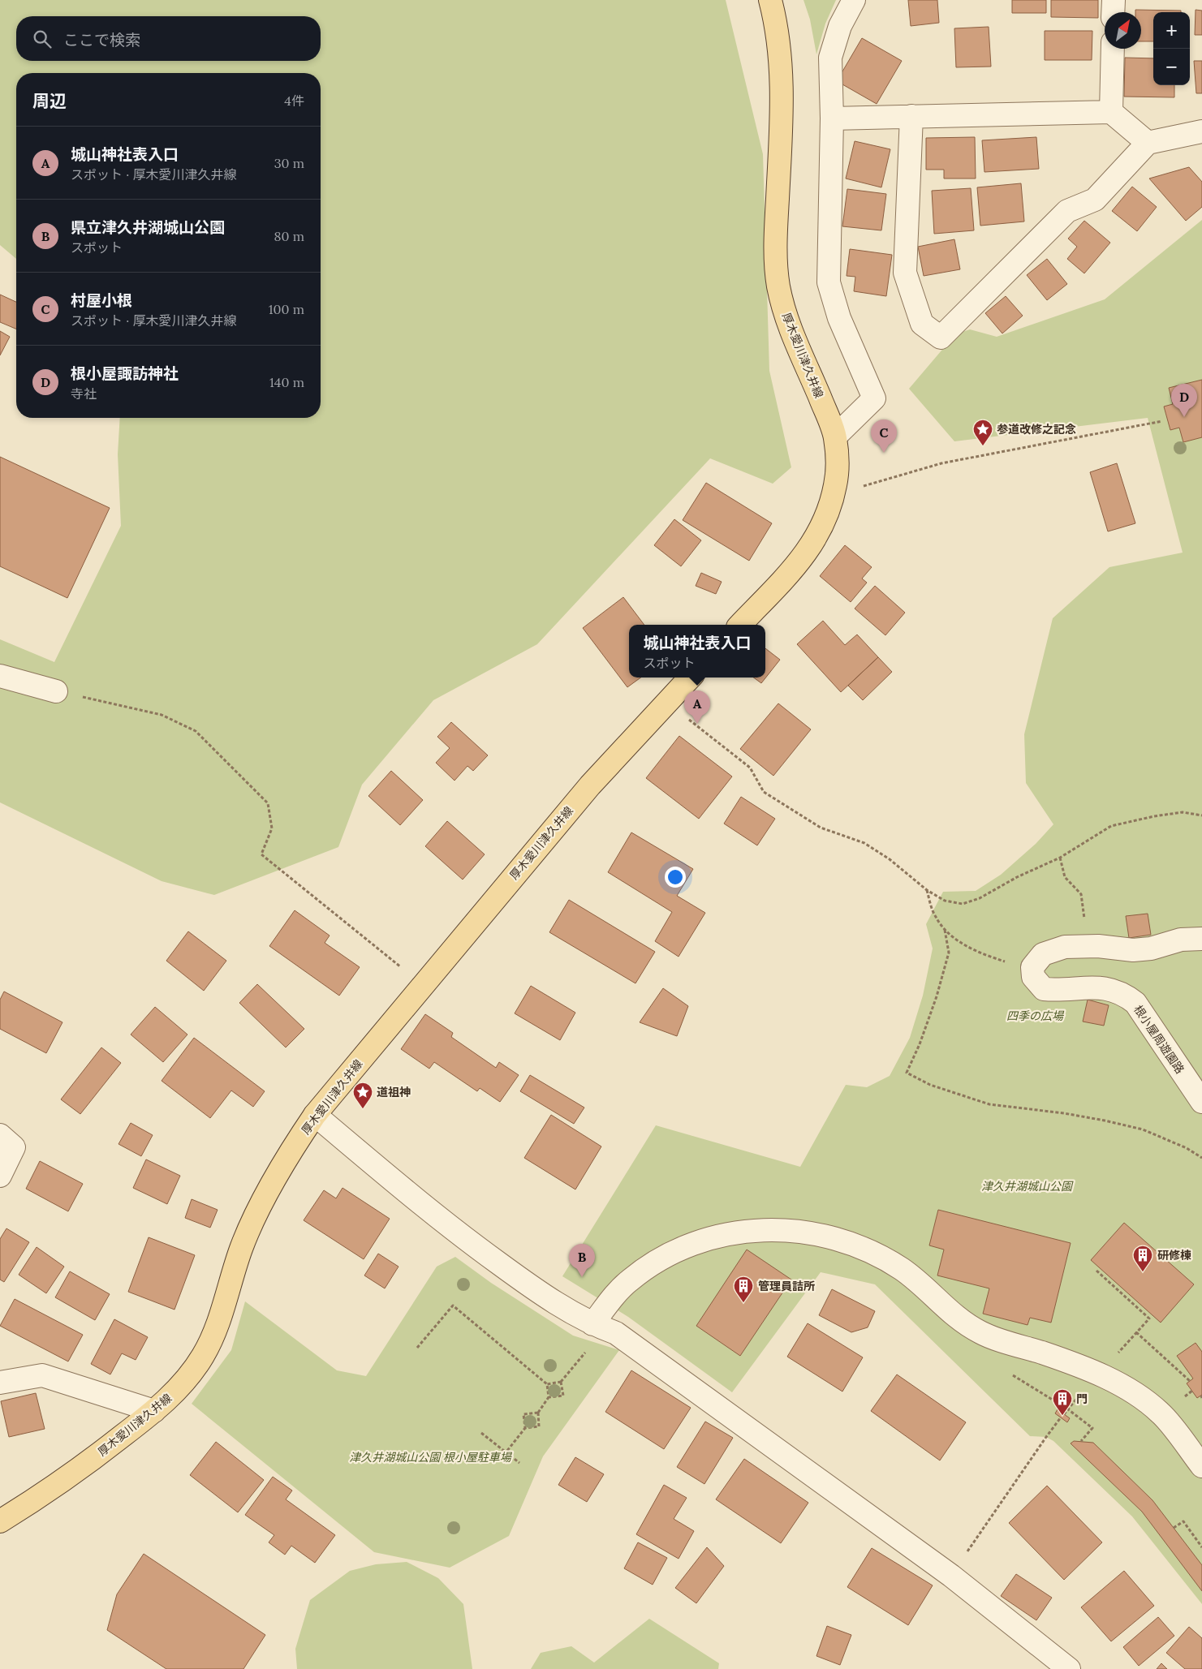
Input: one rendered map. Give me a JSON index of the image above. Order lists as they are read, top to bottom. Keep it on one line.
{"streets":{"main road":["厚木愛川津久井線"],"street":["根小屋周遊園路"]},"parks":["四季の広場","津久井湖城山公園","津久井湖城山公園 根小屋駐車場"],"places":{"place":["参道改修之記念","道祖神"],"building":["研修棟","管理員詰所","門"]},"north":"top right","page":{"map_buttons":["+","−"],"search":"ここで検索","heading":["周辺","4件"],"list":[{"mark":"A","name":"城山神社表入口","note":"スポット · 厚木愛川津久井線","value":"30 m"},{"mark":"B","name":"県立津久井湖城山公園","note":"スポット","value":"80 m"},{"mark":"C","name":"村屋小根","note":"スポット · 厚木愛川津久井線","value":"100 m"},{"mark":"D","name":"根小屋諏訪神社","note":"寺社","value":"140 m"}],"pins":["D","C","A","B"],"popup":["城山神社表入口","スポット"]}}
